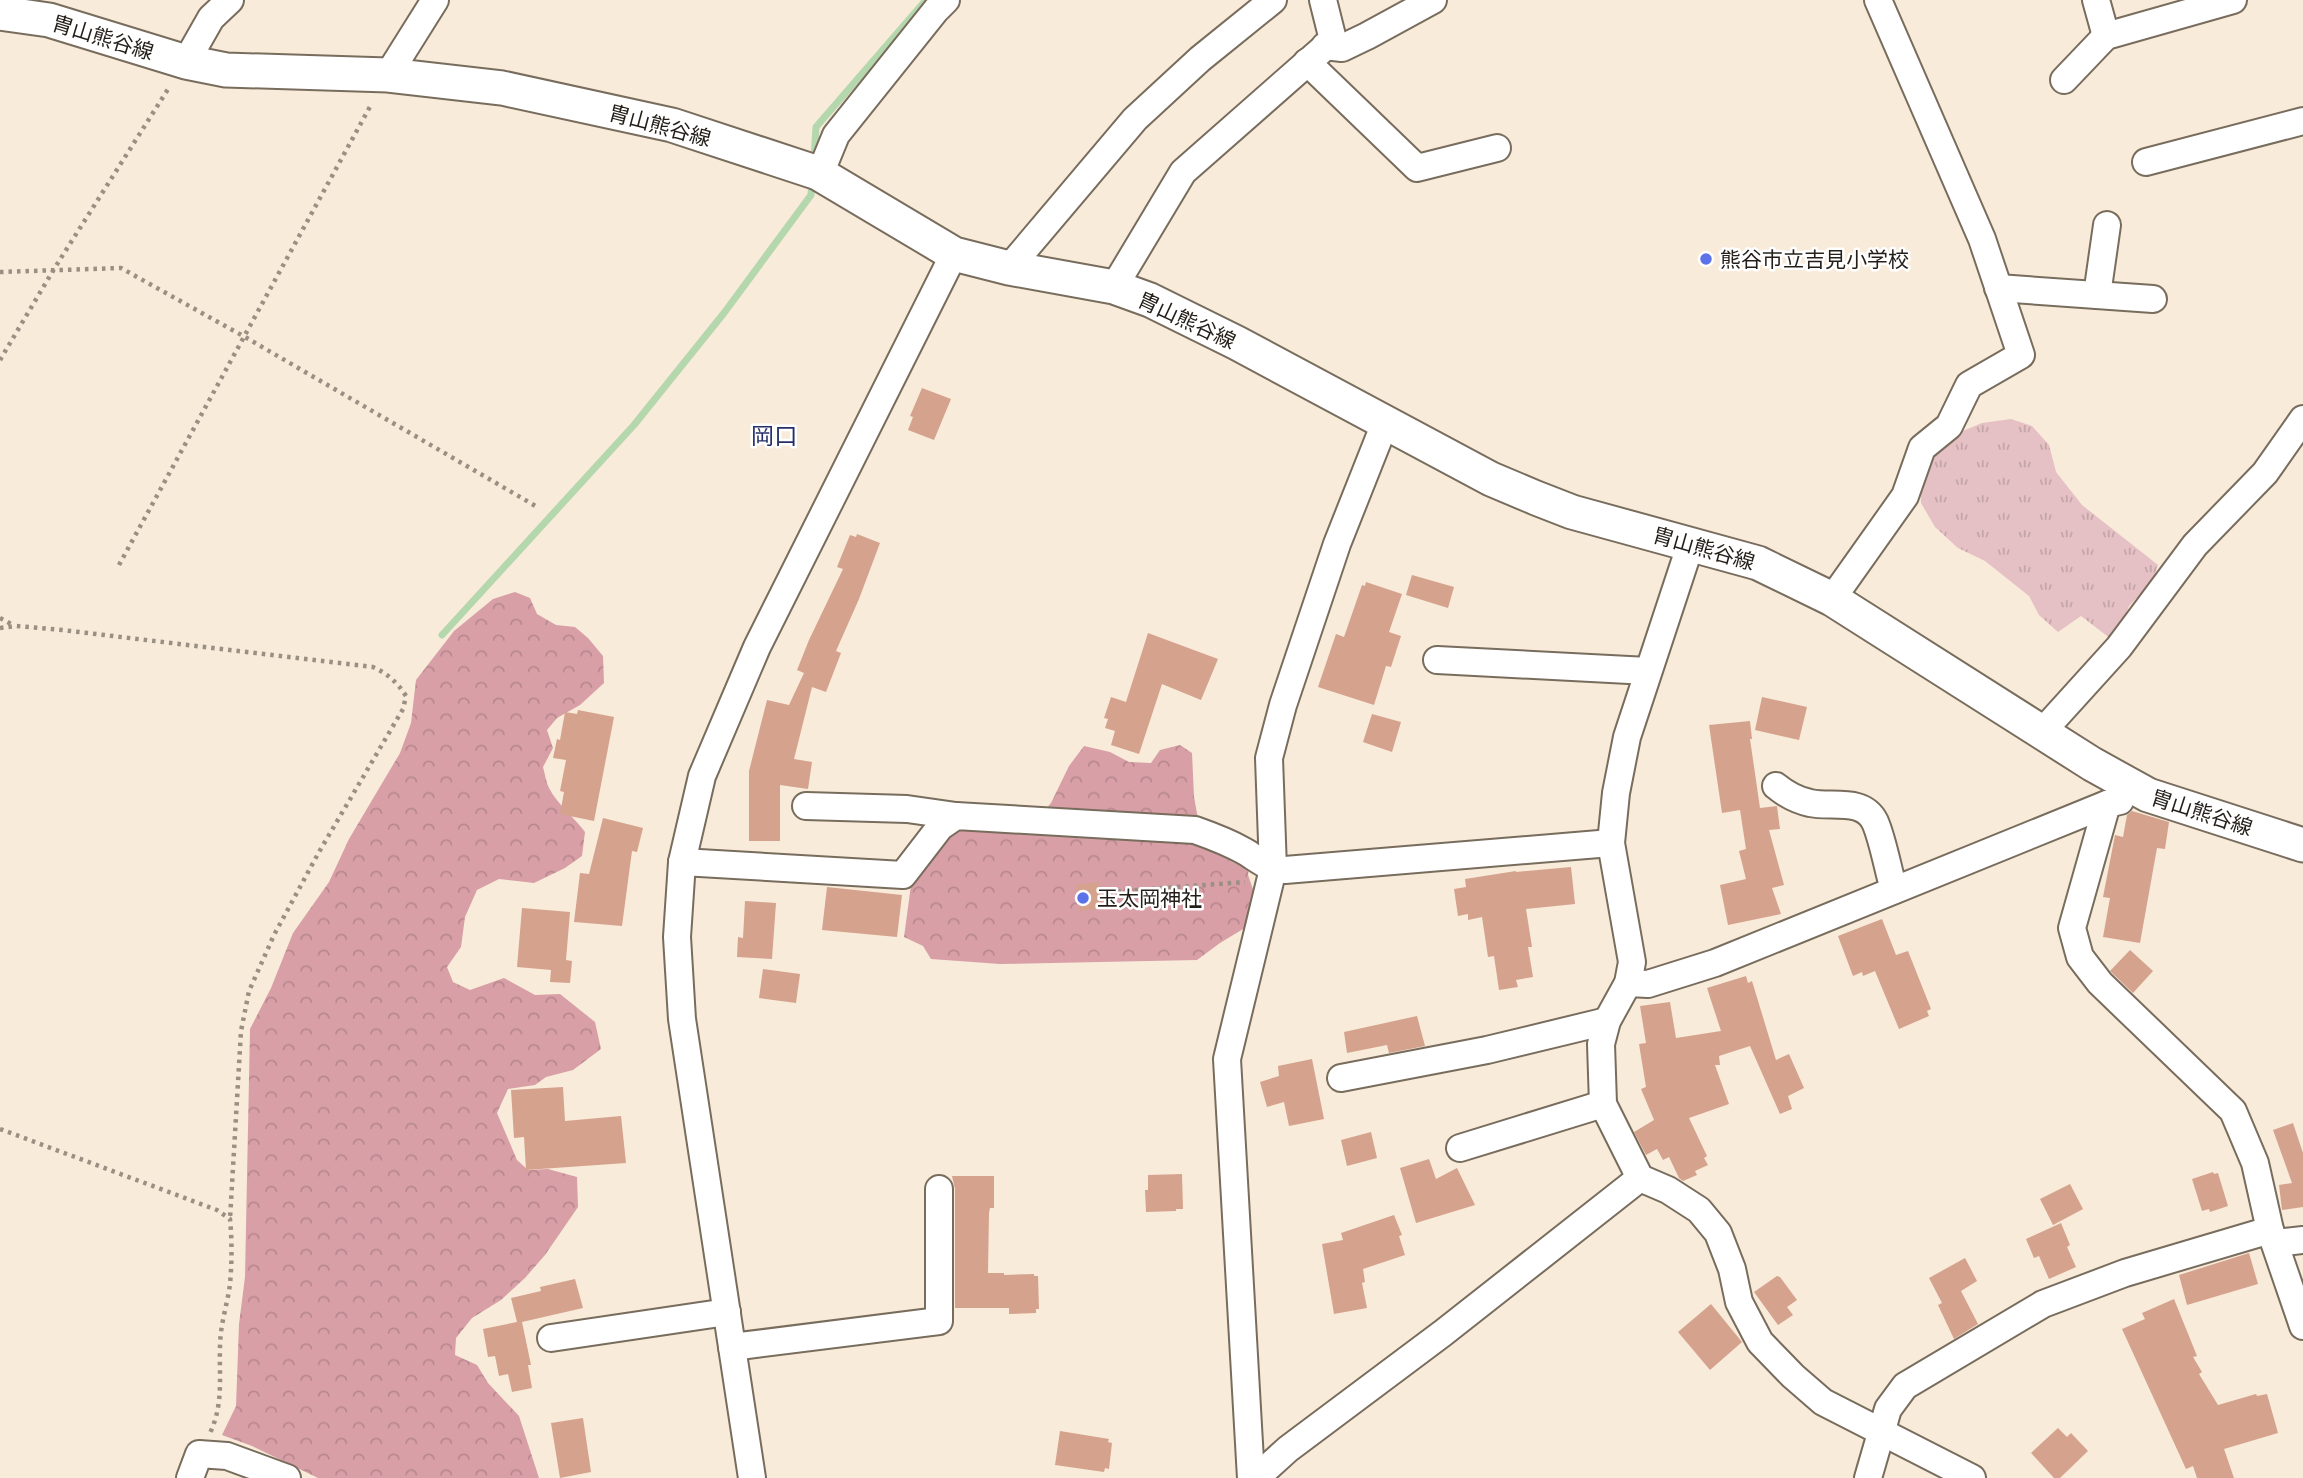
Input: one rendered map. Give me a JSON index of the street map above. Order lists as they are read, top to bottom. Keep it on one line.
{"streets":{"main road":["胄山熊谷線"]},"districts":["岡口"],"places":["熊谷市立吉見小学校","玉太岡神社"]}
